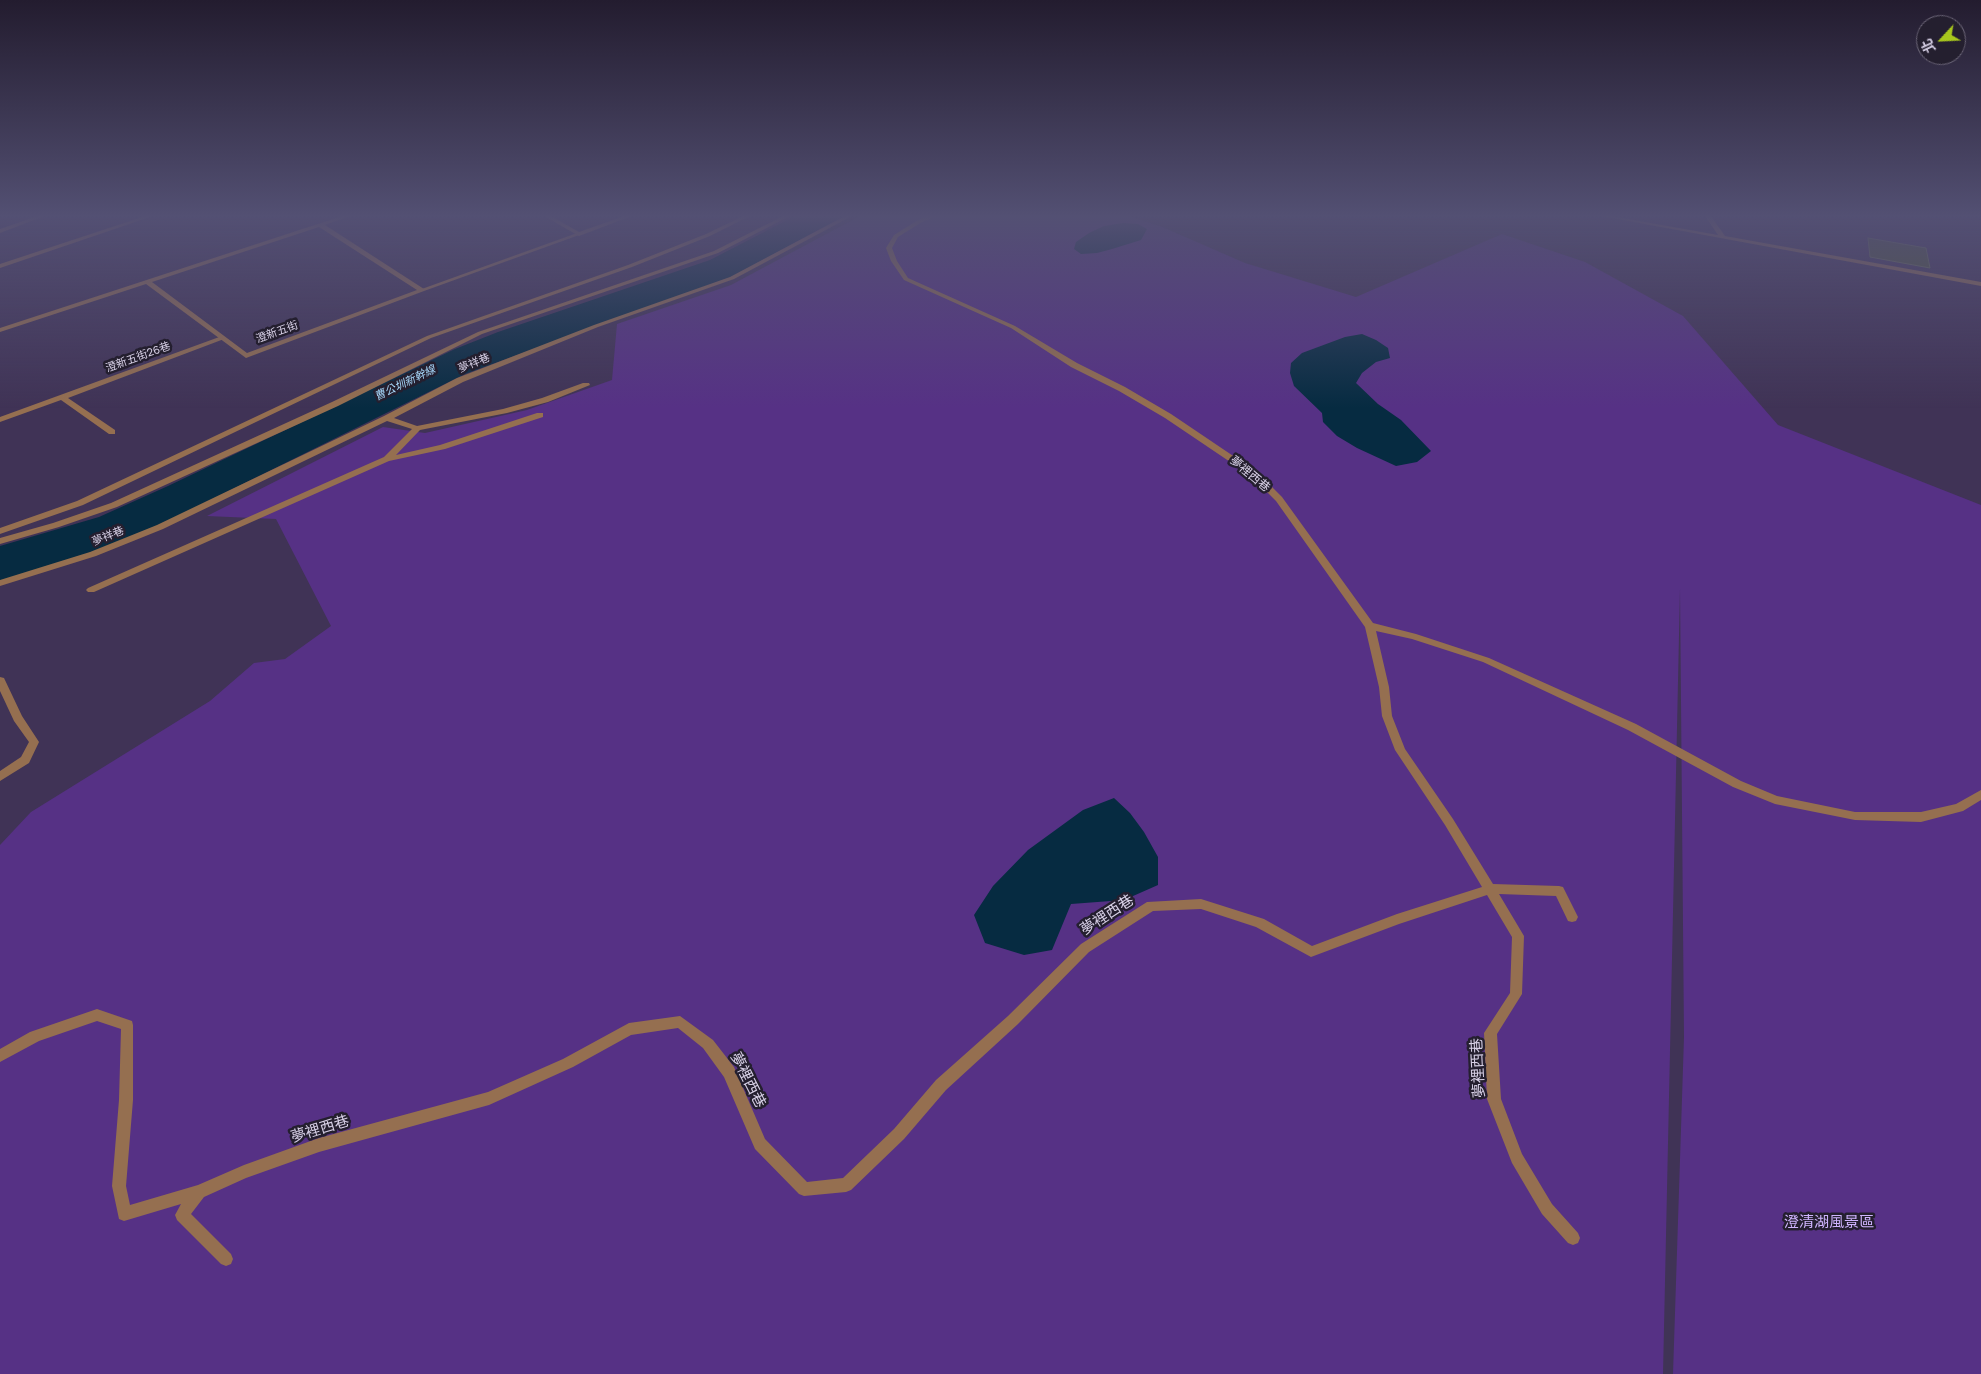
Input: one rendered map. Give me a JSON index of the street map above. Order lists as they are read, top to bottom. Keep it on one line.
{"streets":{"street":["澄新五街","澄新五街26巷","夢祥巷","夢裡西巷"]},"crossings":[["澄新五街","澄新五街26巷"]],"water":["曹公圳新幹線"],"parks":["澄清湖風景區"],"north":"bottom left"}
